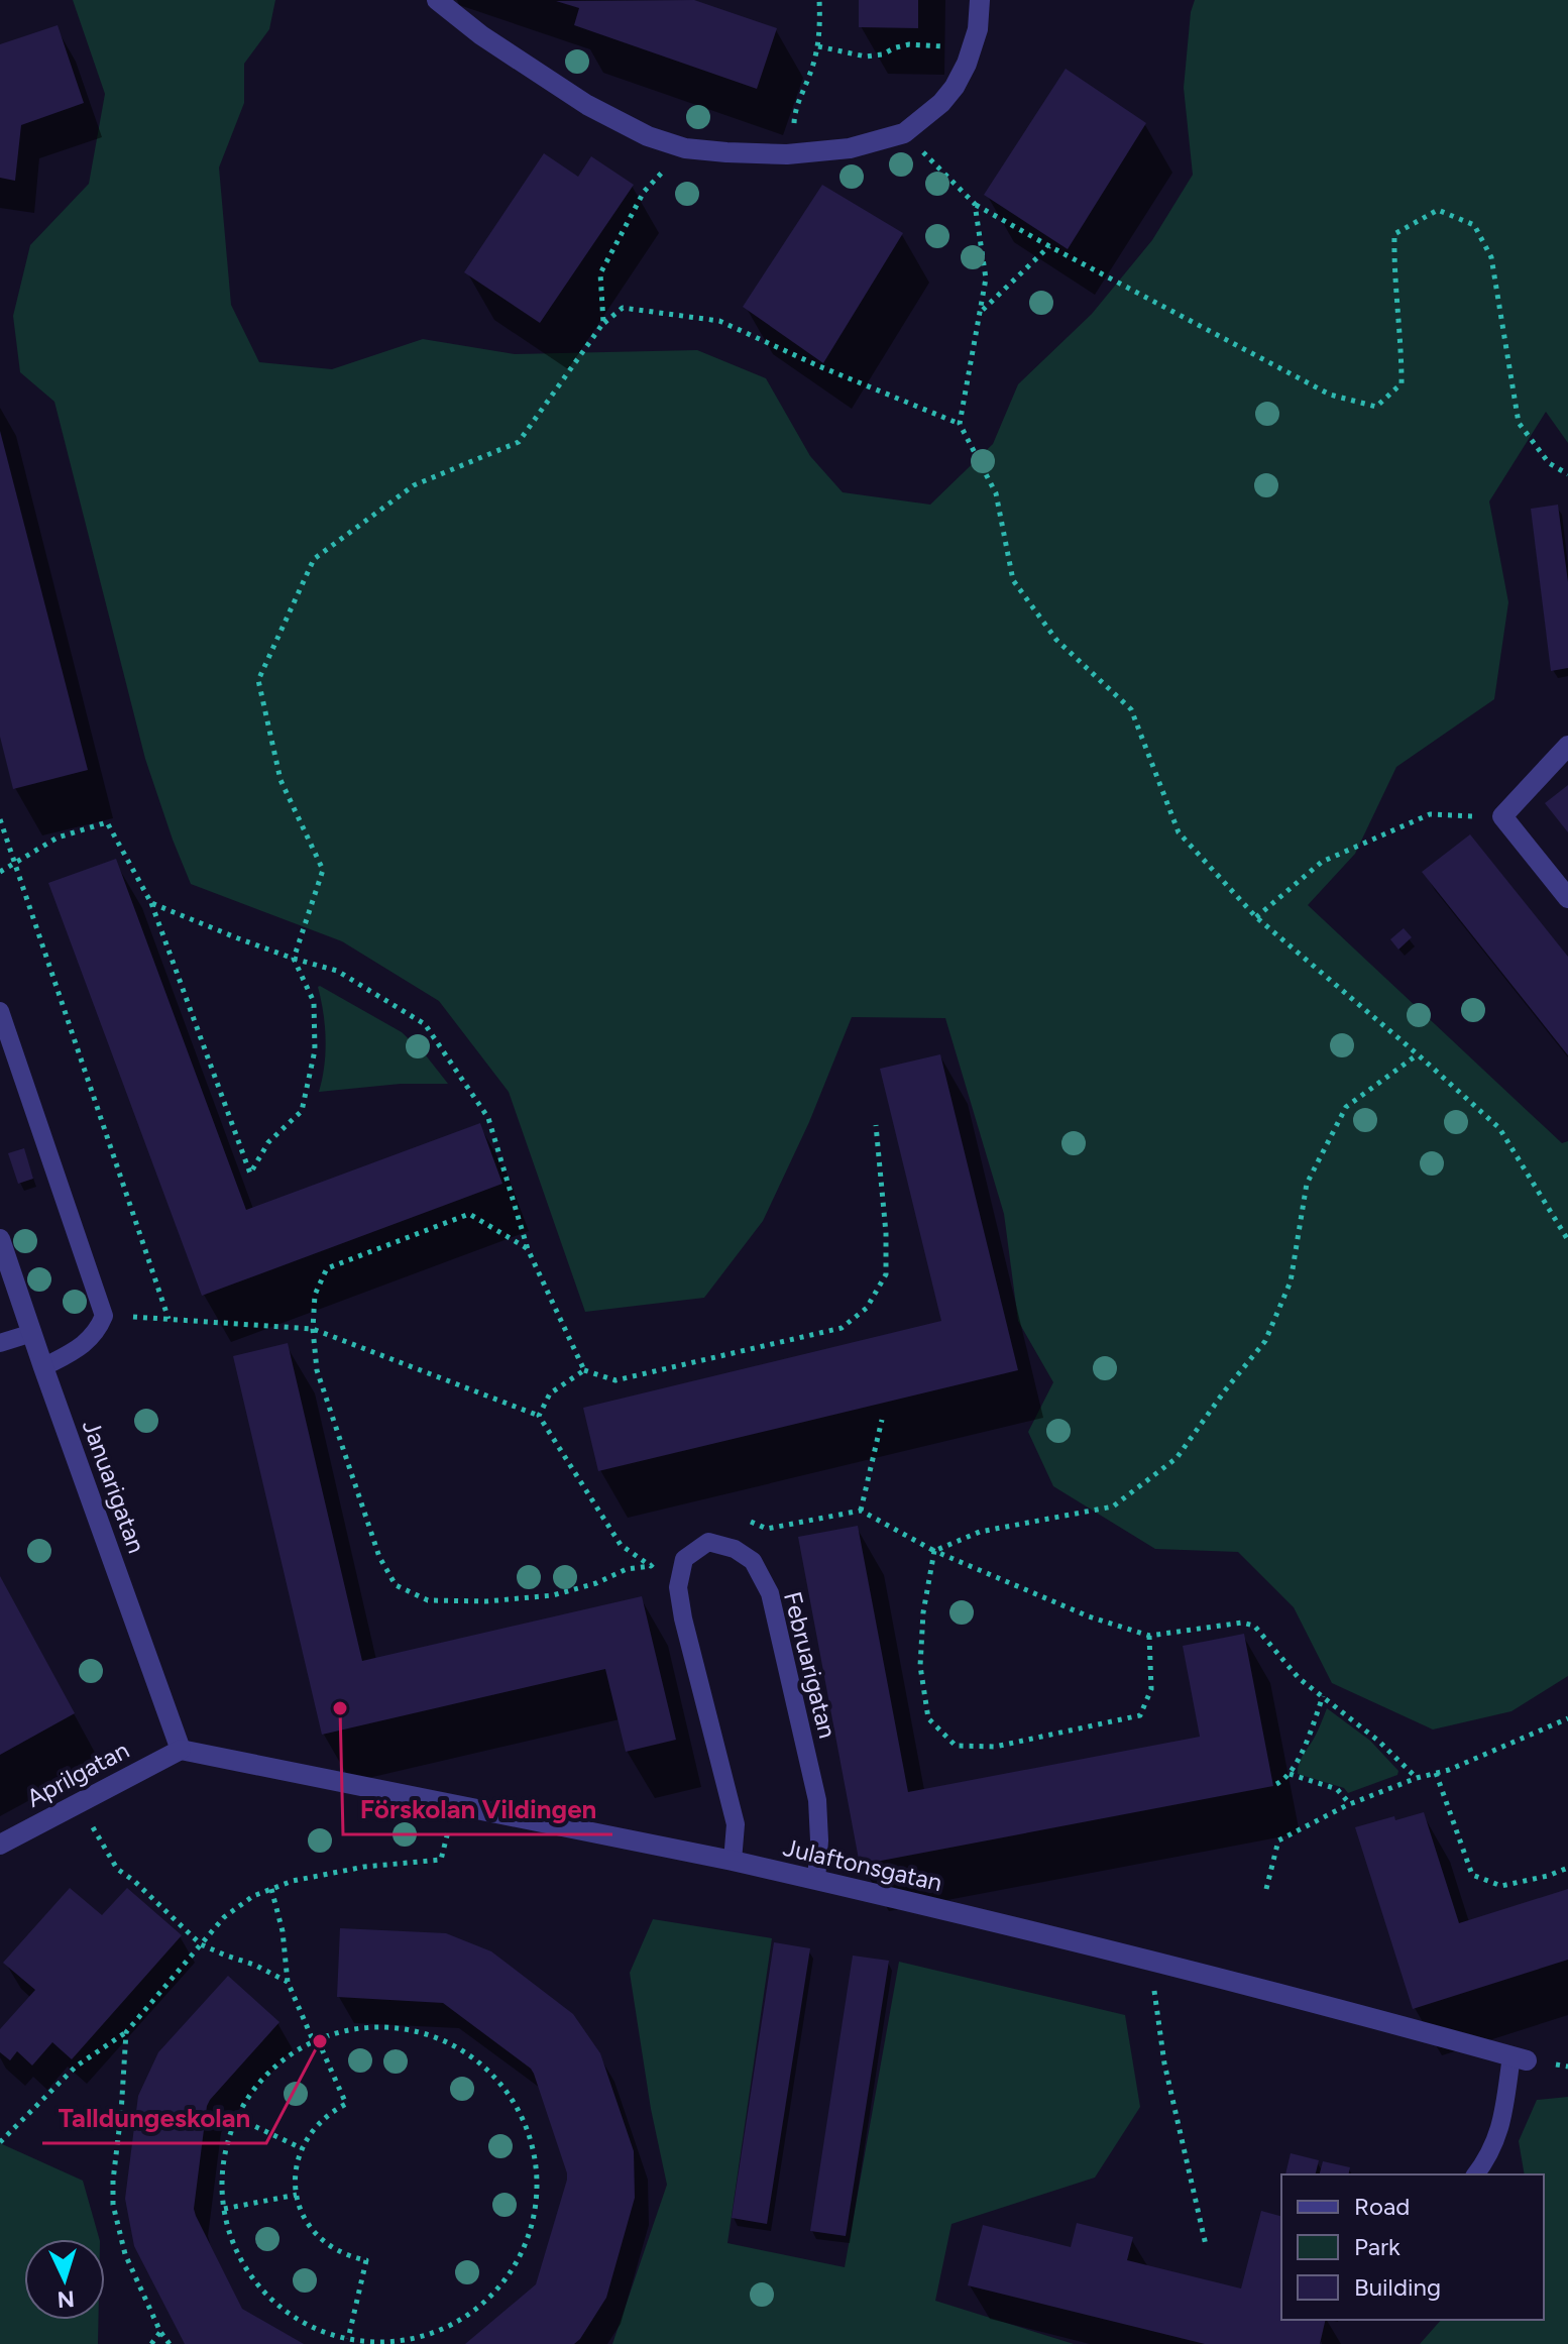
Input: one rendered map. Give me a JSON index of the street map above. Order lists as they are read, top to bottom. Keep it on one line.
{"streets":{"street":["Januarigatan","Aprilgatan","Julaftonsgatan"],"lane":["Februarigatan"]},"crossings":[["Januarigatan","Aprilgatan"],["Januarigatan","Julaftonsgatan"],["Februarigatan","Julaftonsgatan"],["Aprilgatan","Julaftonsgatan"]],"places":["Förskolan Vildingen","Talldungeskolan"],"legend":["Road","Park","Building"],"north":"bottom"}
